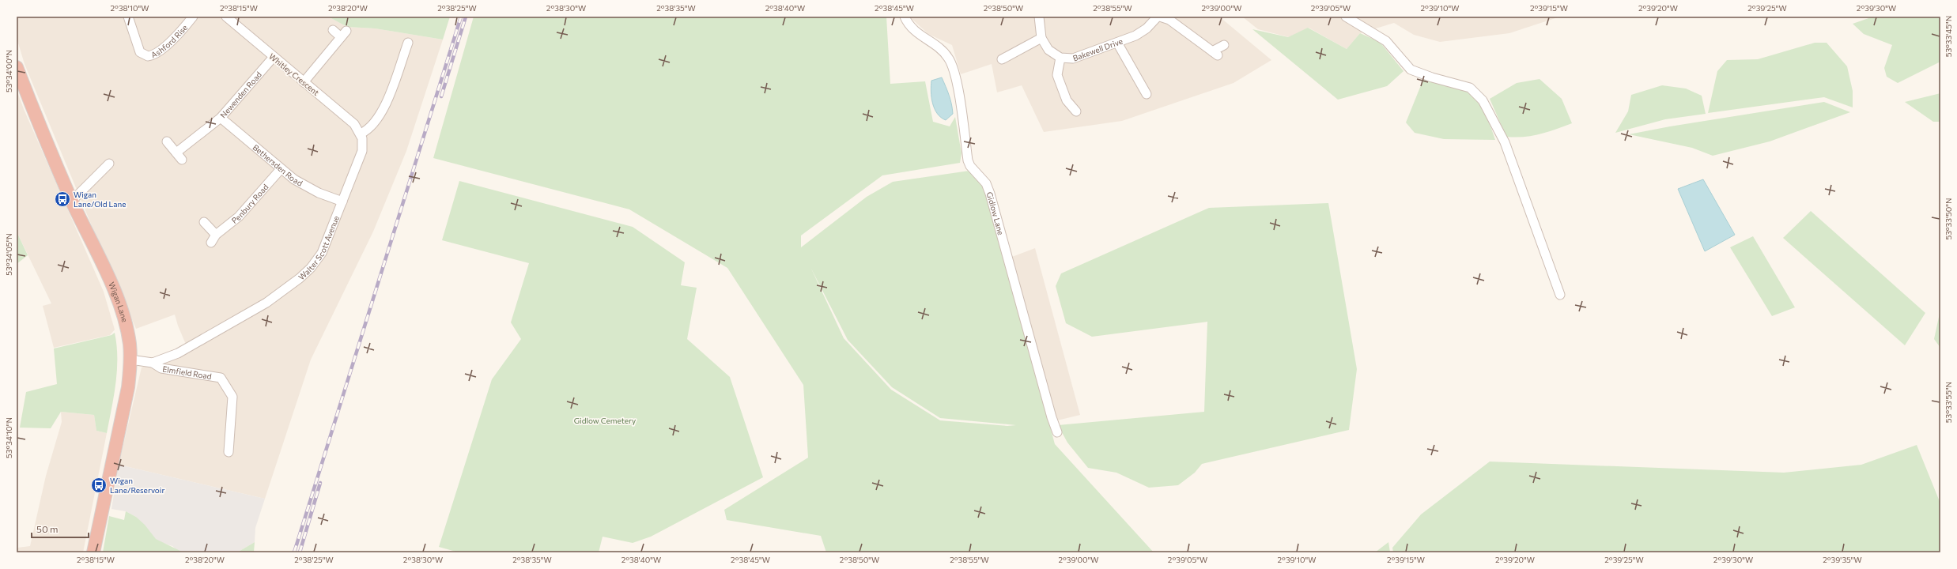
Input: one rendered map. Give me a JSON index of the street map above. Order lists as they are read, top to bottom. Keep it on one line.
{"streets":{"highway":["Wigan Lane"],"street":["Ashford Rise","Bakewell Drive","Whitley Crescent","Newenden Road","Bethersden Road","Penbury Road","Gidlow Lane","Walter Scott Avenue","Elmfield Road"]},"crossings":[["Whitley Crescent","Newenden Road"],["Whitley Crescent","Walter Scott Avenue"],["Newenden Road","Bethersden Road"],["Bethersden Road","Penbury Road"],["Bethersden Road","Walter Scott Avenue"],["Walter Scott Avenue","Wigan Lane"],["Walter Scott Avenue","Elmfield Road"]],"parks":["Gidlow Cemetery"],"places":{"bus stop":["Wigan Lane/Old Lane","Wigan Lane/Reservoir"]},"scale_bar":"50 m","coordinates":["2°38'10\"W","2°38'15\"W","2°38'20\"W","2°38'25\"W","2°38'30\"W","2°38'35\"W","2°38'40\"W","2°38'45\"W","2°38'50\"W","2°38'55\"W","2°39'00\"W","2°39'05\"W","2°39'10\"W","2°39'15\"W","2°39'20\"W","2°39'25\"W","2°39'30\"W","53°33'45\"N","53°34'00\"N","53°33'50\"N","53°34'05\"N","53°33'55\"N","53°34'10\"N","2°39'35\"W"]}
